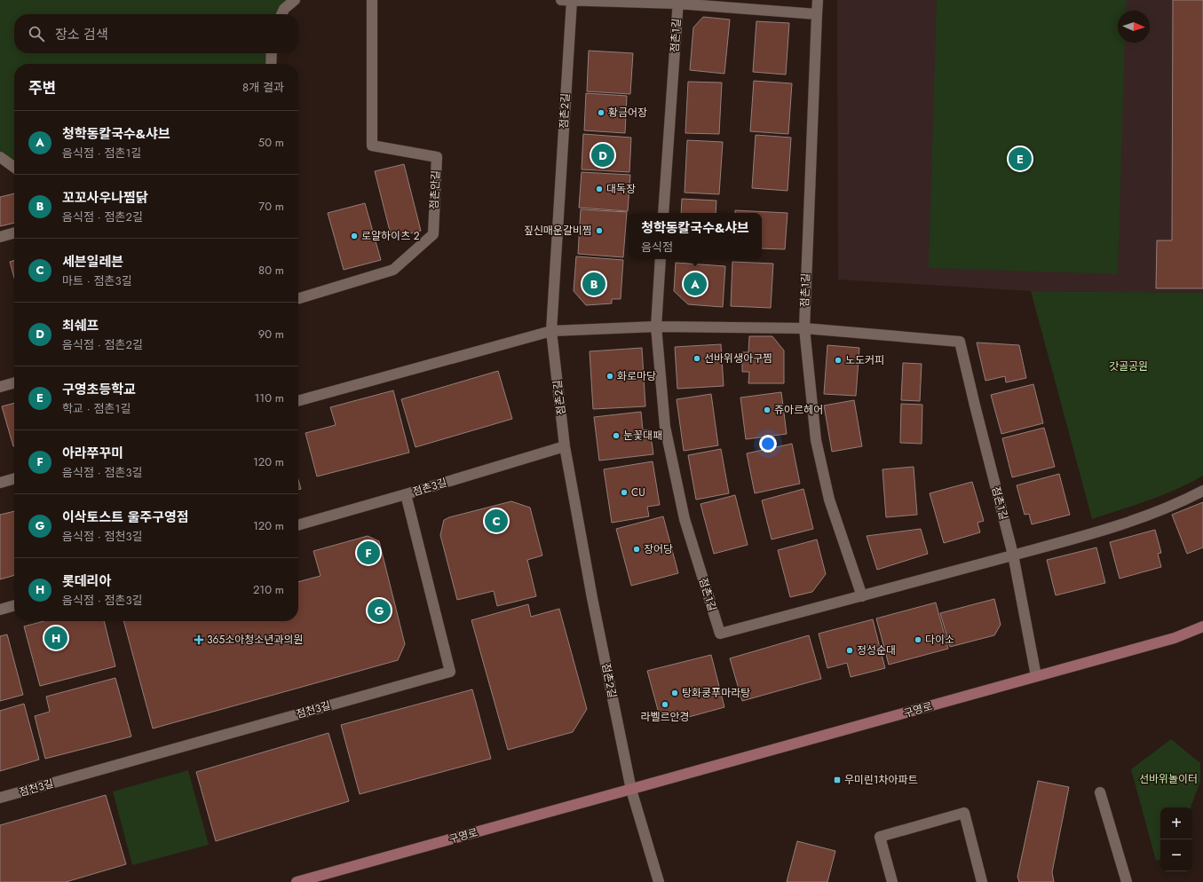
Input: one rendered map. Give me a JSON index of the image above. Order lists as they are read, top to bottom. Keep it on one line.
{"streets":{"main road":["구영로"],"street":["점촌1길","점촌2길","점촌안길","점촌3길","점천3길"]},"crossings":[["점촌1길","구영로"],["점촌2길","점촌3길"],["점촌2길","구영로"],["점촌3길","점천3길"]],"parks":["갓골공원","선바위놀이터"],"places":{"other":["황금어장","대독장","짚신매운갈비찜","로얄하이츠 2","선바위생아구찜","노도커피","화로마당","쥬아르헤어","눈꽃대패","CU","장어당","다이소","정성순대","탕화쿵푸마라탕","라벨르안경"],"health":["365소아청소년과의원"],"transit":["우미린1차아파트"]},"north":"right","page":{"search":"장소 검색","heading":["주변","8개 결과"],"list":[{"mark":"A","name":"청학동칼국수&샤브","note":"음식점 · 점촌1길","value":"50 m"},{"mark":"B","name":"꼬꼬사우나찜닭","note":"음식점 · 점촌2길","value":"70 m"},{"mark":"C","name":"세븐일레븐","note":"마트 · 점촌3길","value":"80 m"},{"mark":"D","name":"최쉐프","note":"음식점 · 점촌2길","value":"90 m"},{"mark":"E","name":"구영초등학교","note":"학교 · 점촌1길","value":"110 m"},{"mark":"F","name":"아라쭈꾸미","note":"음식점 · 점촌3길","value":"120 m"},{"mark":"G","name":"이삭토스트 울주구영점","note":"음식점 · 점천3길","value":"120 m"},{"mark":"H","name":"롯데리아","note":"음식점 · 점촌3길","value":"210 m"}],"pins":["D","E","A","B","C","F","G","H"],"popup":["청학동칼국수&샤브","음식점"],"map_buttons":["+","−"]}}
